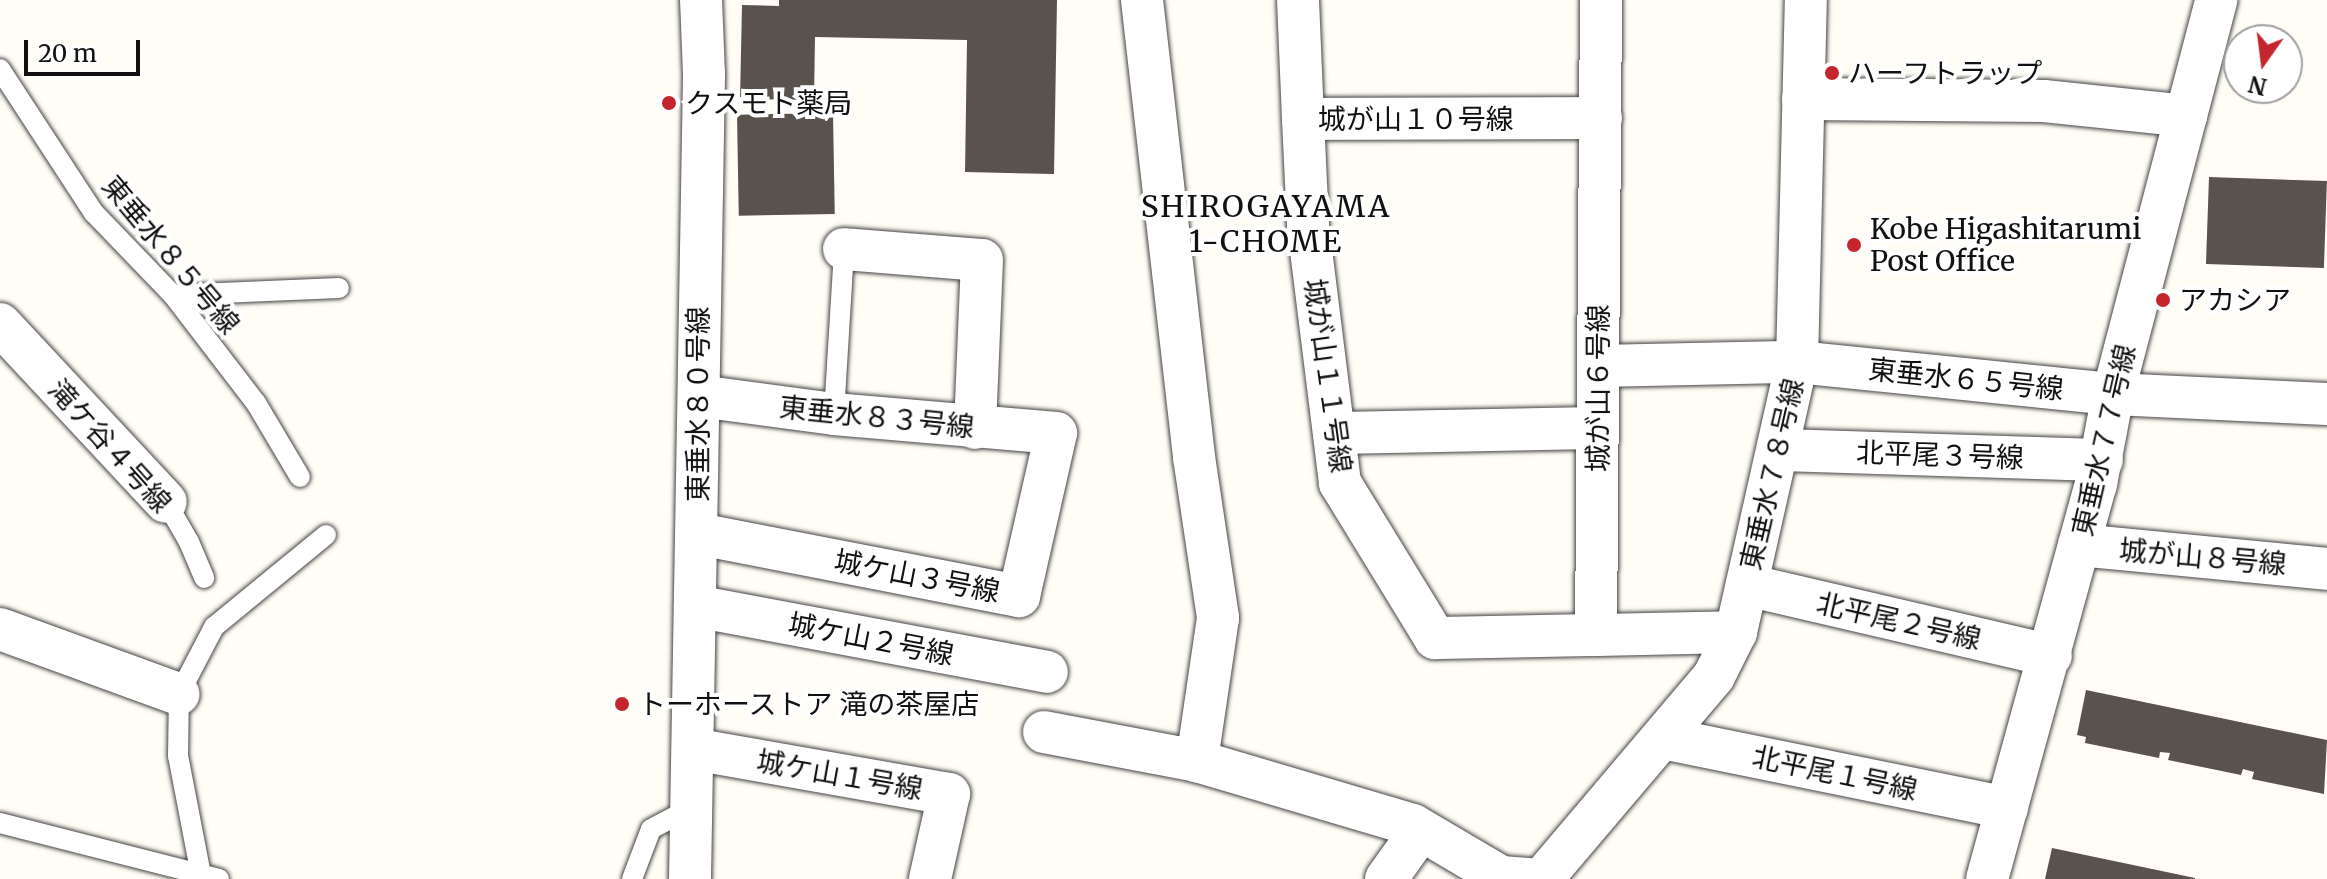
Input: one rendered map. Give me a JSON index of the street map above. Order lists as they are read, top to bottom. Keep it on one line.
{"streets":{"street":["城が山１０号線","城が山１１号線","東垂水６５号線","城が山６号線","東垂水８０号線","東垂水８３号線","東垂水７７号線","滝ケ谷４号線","北平尾３号線","東垂水７８号線","城が山８号線","城ケ山３号線","北平尾２号線","城ケ山２号線","北平尾１号線","城ケ山１号線"],"lane":["東垂水８５号線"]},"crossings":[["城が山１０号線","城が山１１号線"],["城が山１０号線","城が山６号線"],["城が山１１号線","城が山６号線"],["東垂水６５号線","城が山６号線"],["東垂水６５号線","東垂水７７号線"],["東垂水６５号線","東垂水７８号線"],["東垂水８０号線","東垂水８３号線"],["東垂水８０号線","城ケ山３号線"],["東垂水８０号線","城ケ山２号線"],["東垂水８０号線","城ケ山１号線"],["東垂水８３号線","城ケ山３号線"],["東垂水７７号線","北平尾３号線"],["東垂水７７号線","城が山８号線"],["東垂水７７号線","北平尾２号線"],["東垂水７７号線","北平尾１号線"],["北平尾３号線","東垂水７８号線"],["東垂水７８号線","北平尾２号線"],["東垂水７８号線","北平尾１号線"]],"districts":["SHIROGAYAMA 1-CHOME"],"places":["ハーフトラップ","クスモト薬局","Kobe Higashitarumi Post Office","アカシア","トーホーストア 滝の茶屋店"],"scale_bar":"20 m","north":"bottom"}
